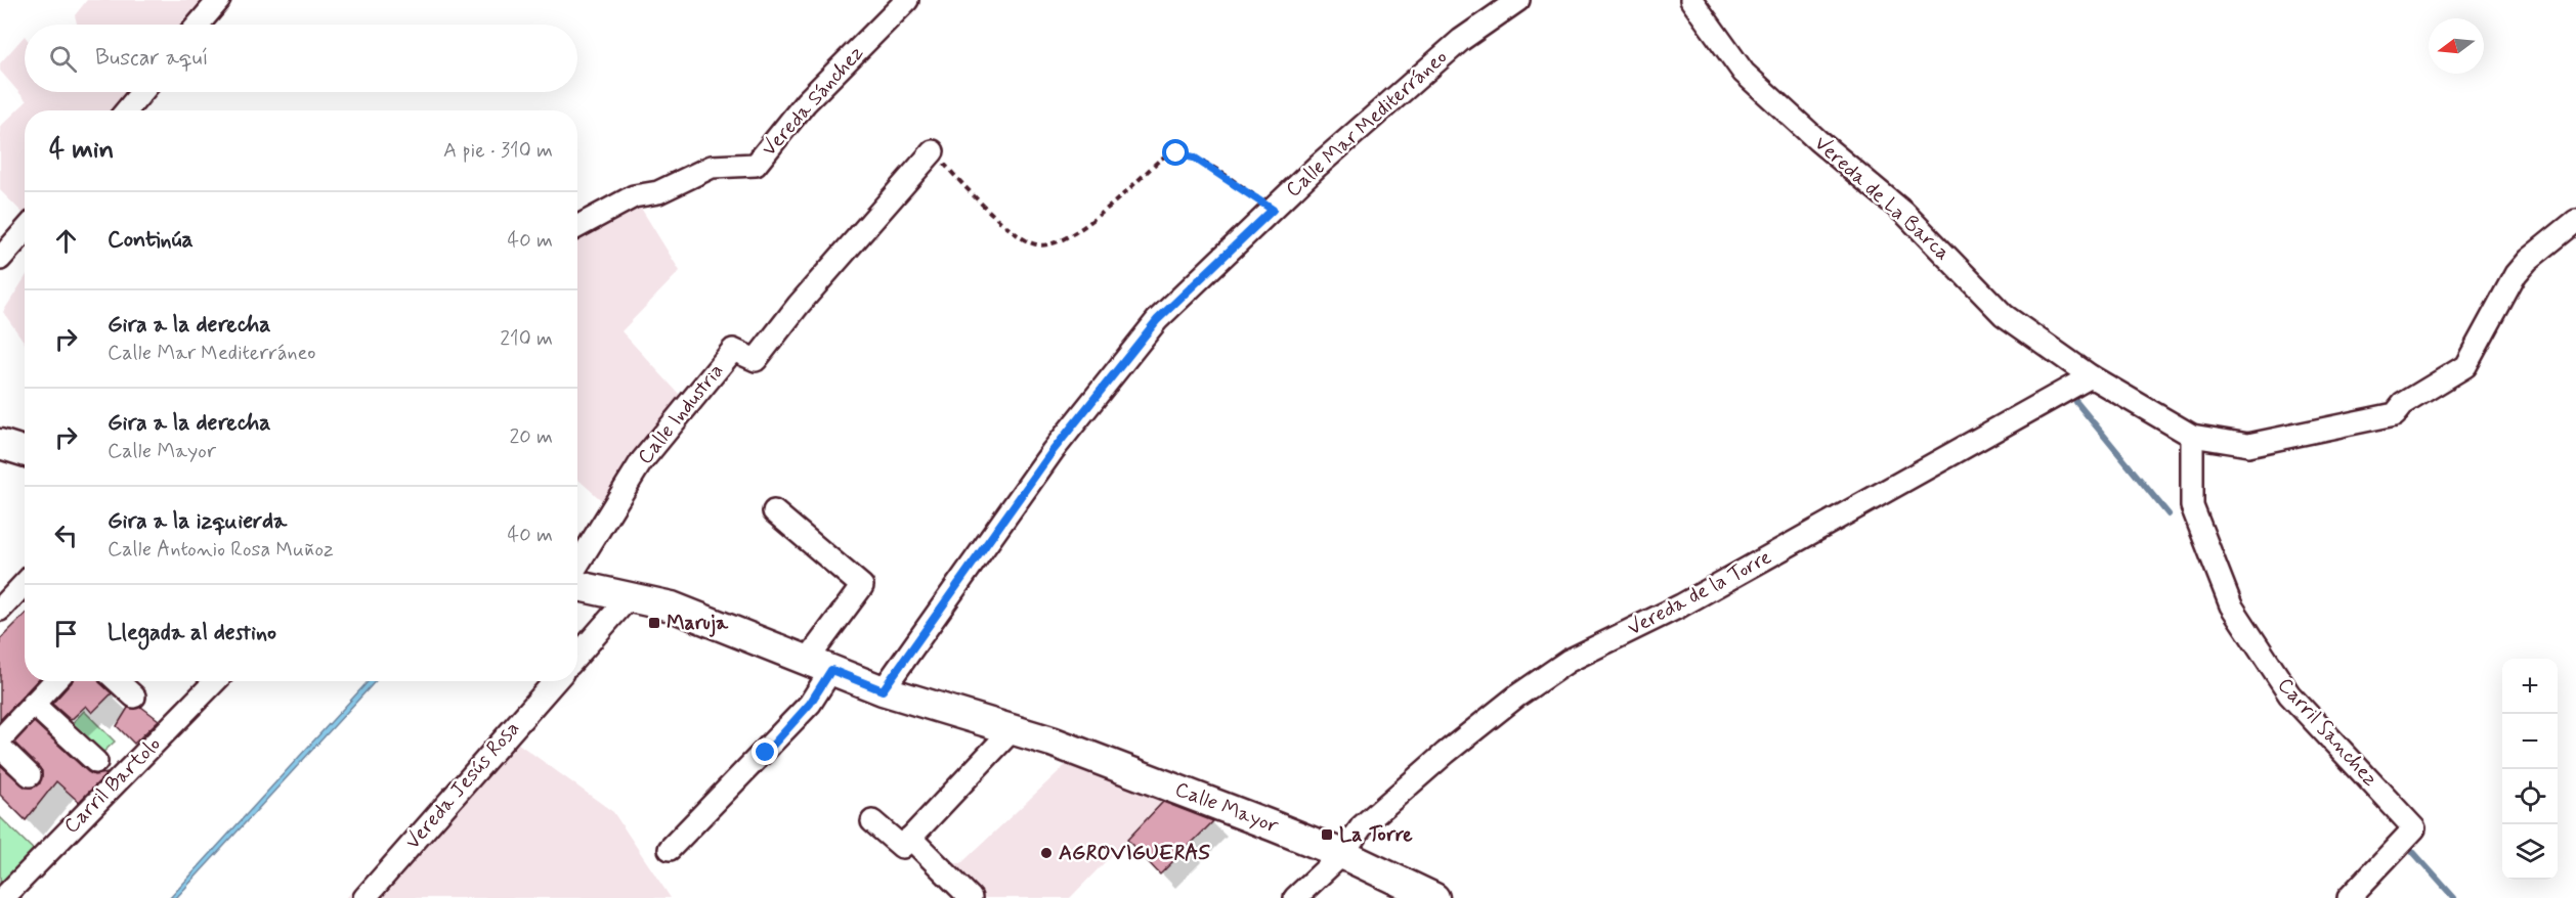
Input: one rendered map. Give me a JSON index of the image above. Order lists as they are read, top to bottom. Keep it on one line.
{"streets":{"main road":["Calle Mayor"],"street":["Vereda Sánchez","Calle Mar Mediterráneo","Vereda de La Barca","Calle Industria","Vereda de la Torre","Carril Sanchez","Carril Bartolo","Vereda Jesús Rosa"]},"crossings":[["Calle Mar Mediterráneo","Calle Mayor"],["Vereda de La Barca","Vereda de la Torre"],["Vereda de La Barca","Carril Sanchez"],["Vereda de la Torre","Calle Mayor"]],"places":{"transit":["Maruja","La Torre"],"other":["AGROVIGUERAS"]},"north":"left","page":{"search":"Buscar aquí","heading":["4 min","A pie · 310 m"],"list":[["Continúa","40 m"],["Gira a la derecha","Calle Mar Mediterráneo","210 m"],["Gira a la derecha","Calle Mayor","20 m"],["Gira a la izquierda","Calle Antonio Rosa Muñoz","40 m"],"Llegada al destino"],"map_buttons":["+","−"]}}
